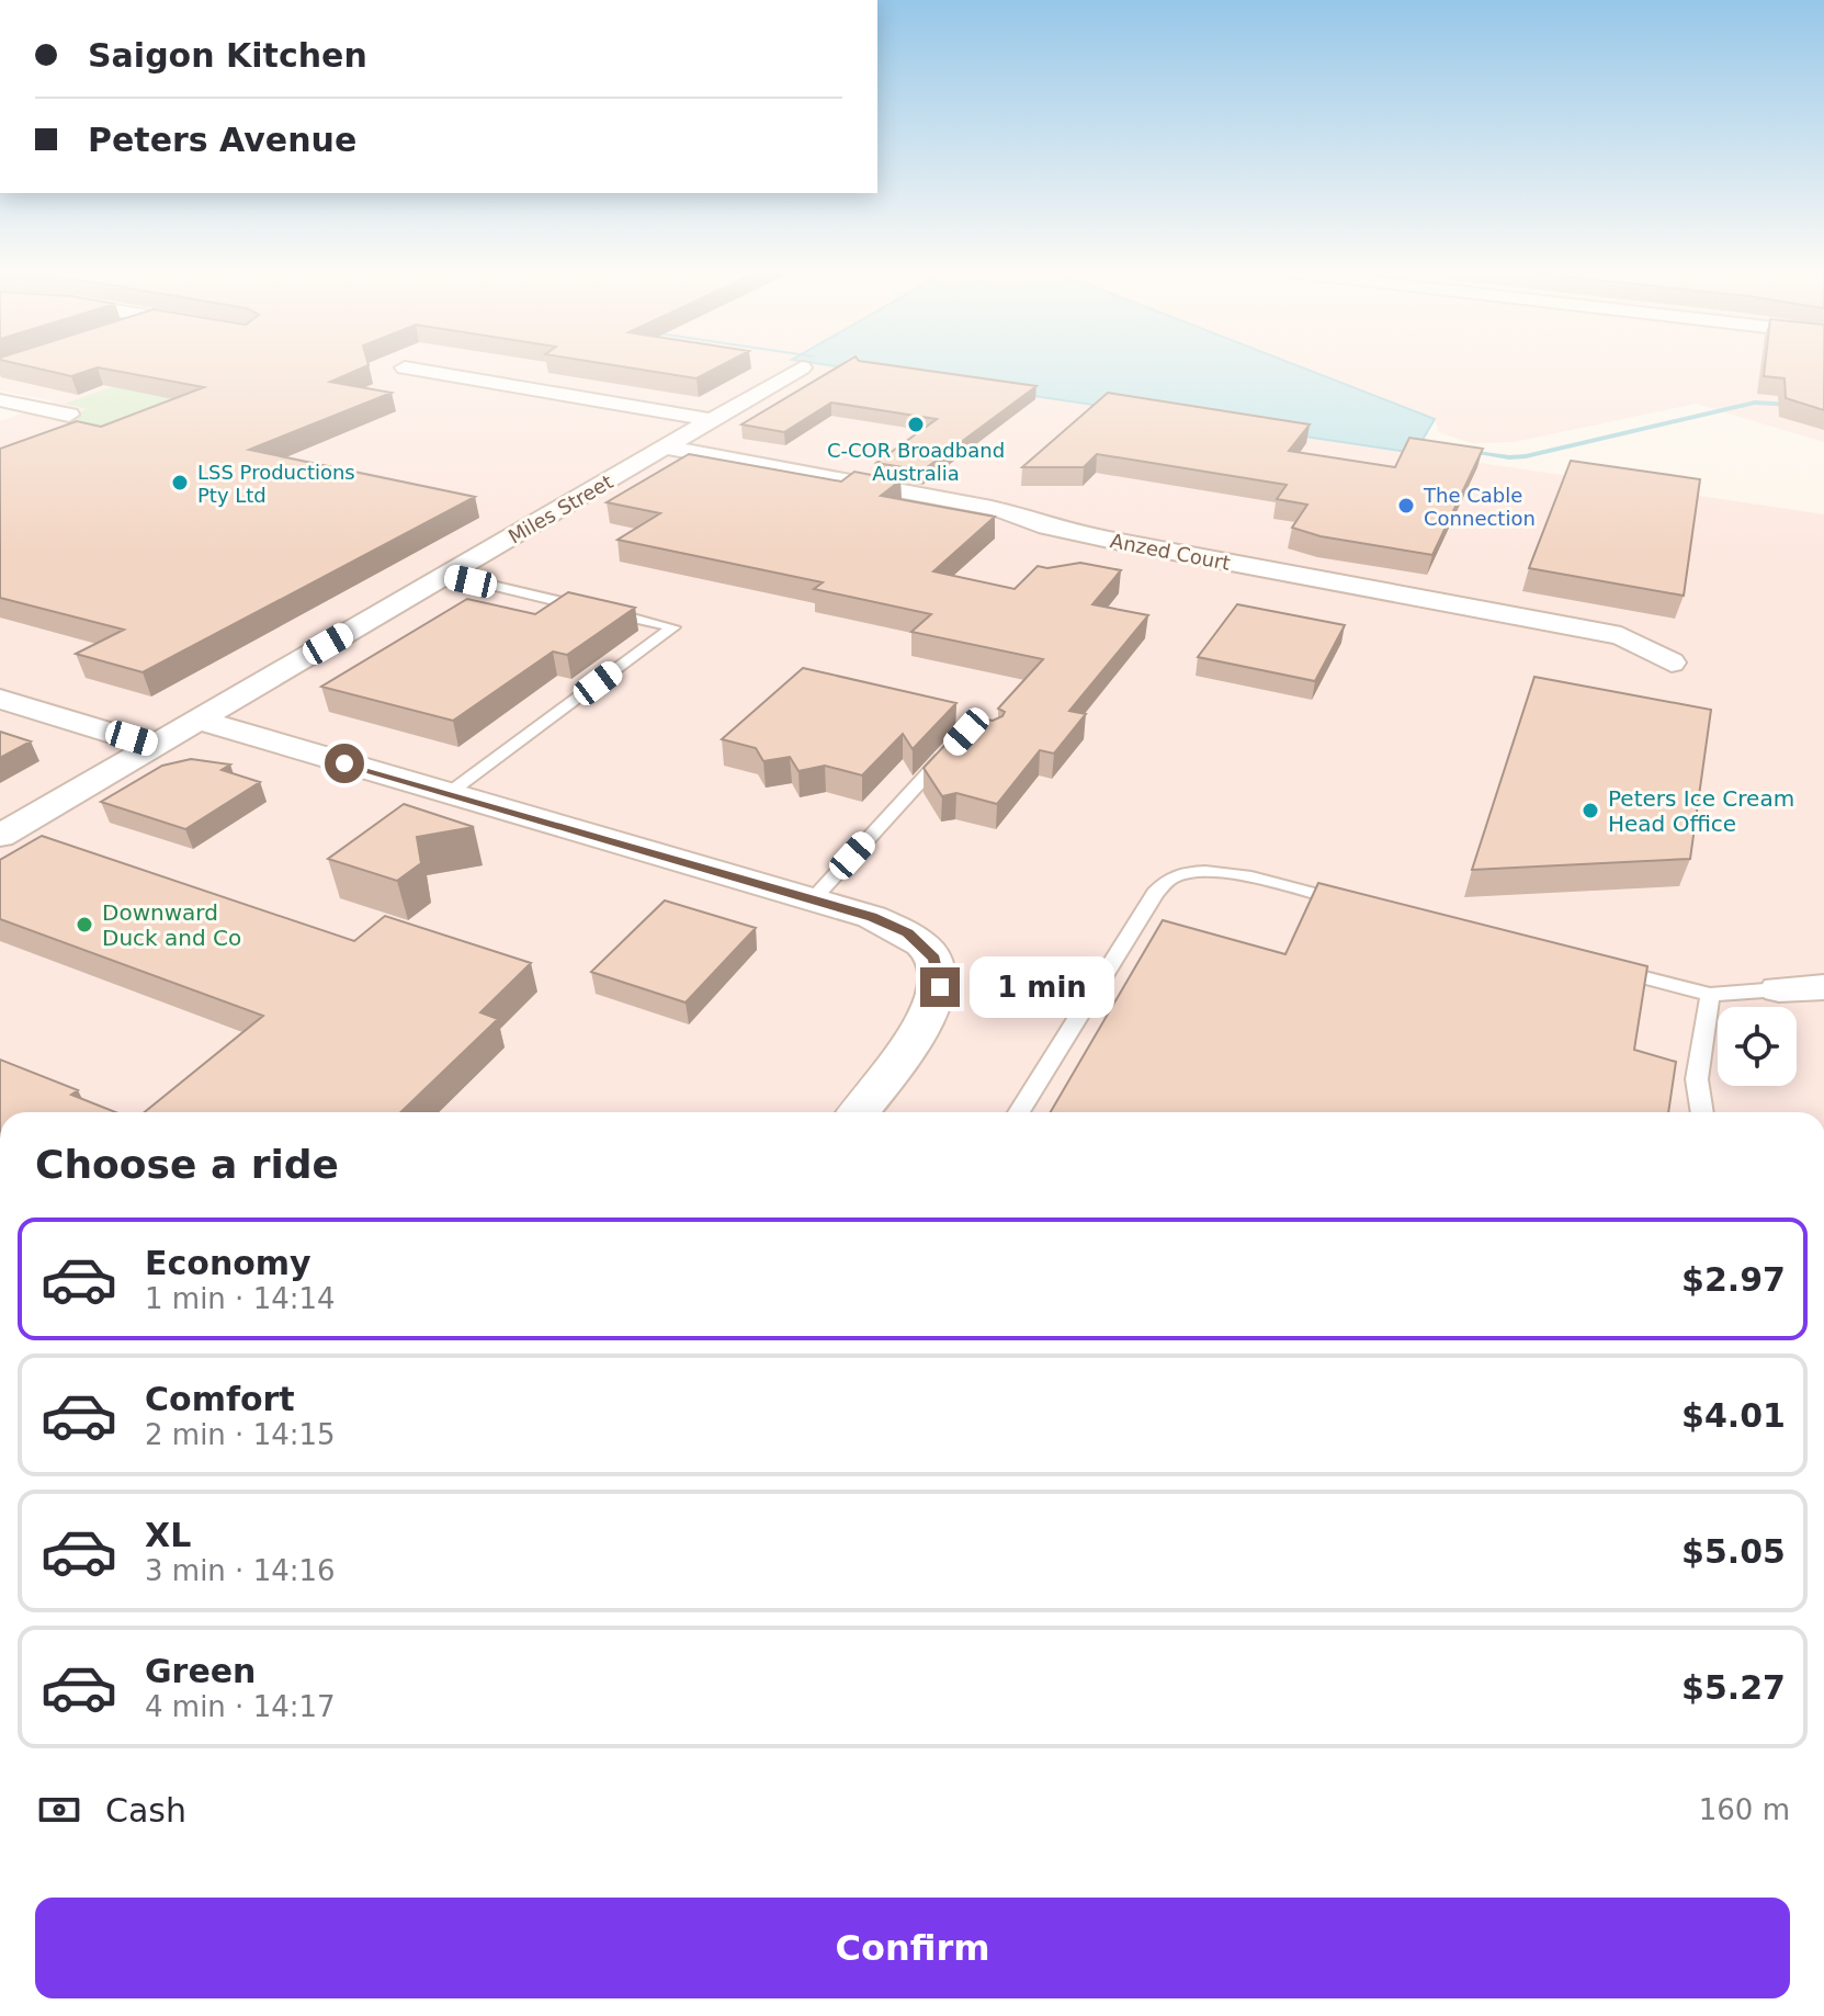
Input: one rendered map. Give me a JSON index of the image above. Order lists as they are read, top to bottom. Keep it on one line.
{"streets":{"street":["Miles Street","Anzed Court"]},"crossings":[["Miles Street","Anzed Court"]],"places":["C-COR Broadband Australia","LSS Productions Pty Ltd","The Cable Connection","Peters Ice Cream Head Office","Downward Duck and Co"],"page":{"banner":["Saigon Kitchen","Peters Avenue"],"bubble":"1 min","heading":"Choose a ride","list":[{"name":"Economy","note":"1 min · 14:14","value":"$2.97"},{"name":"Comfort","note":"2 min · 14:15","value":"$4.01"},{"name":"XL","note":"3 min · 14:16","value":"$5.05"},{"name":"Green","note":"4 min · 14:17","value":"$5.27"}],"pay":["Cash","160 m"],"buttons":"Confirm"}}
